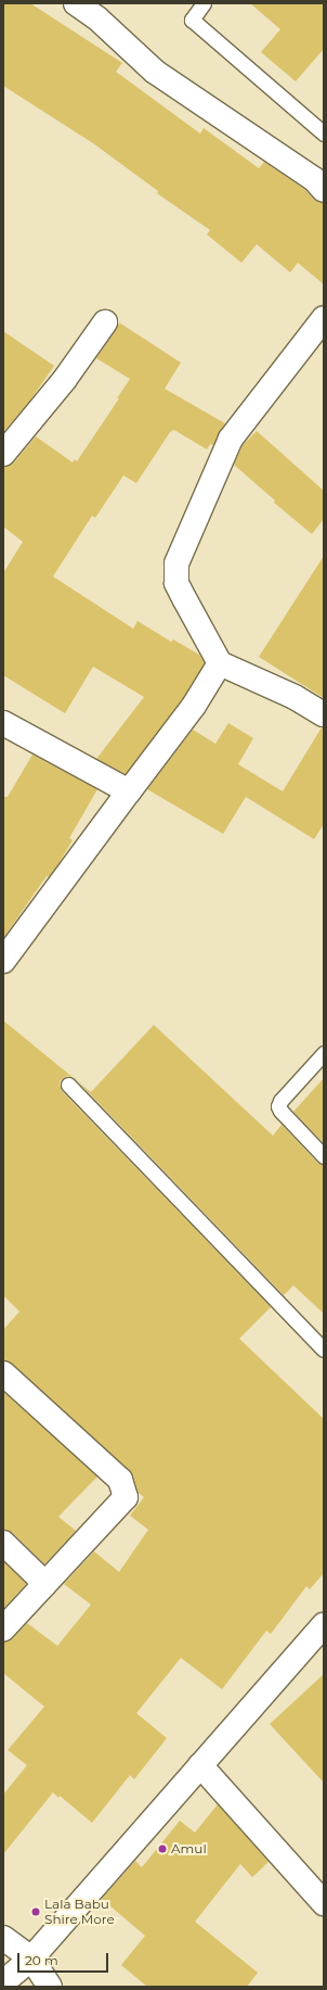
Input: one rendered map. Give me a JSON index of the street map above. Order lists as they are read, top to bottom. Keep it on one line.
{"places":["Amul","Lala Babu Shire More"],"scale_bar":"20 m"}
